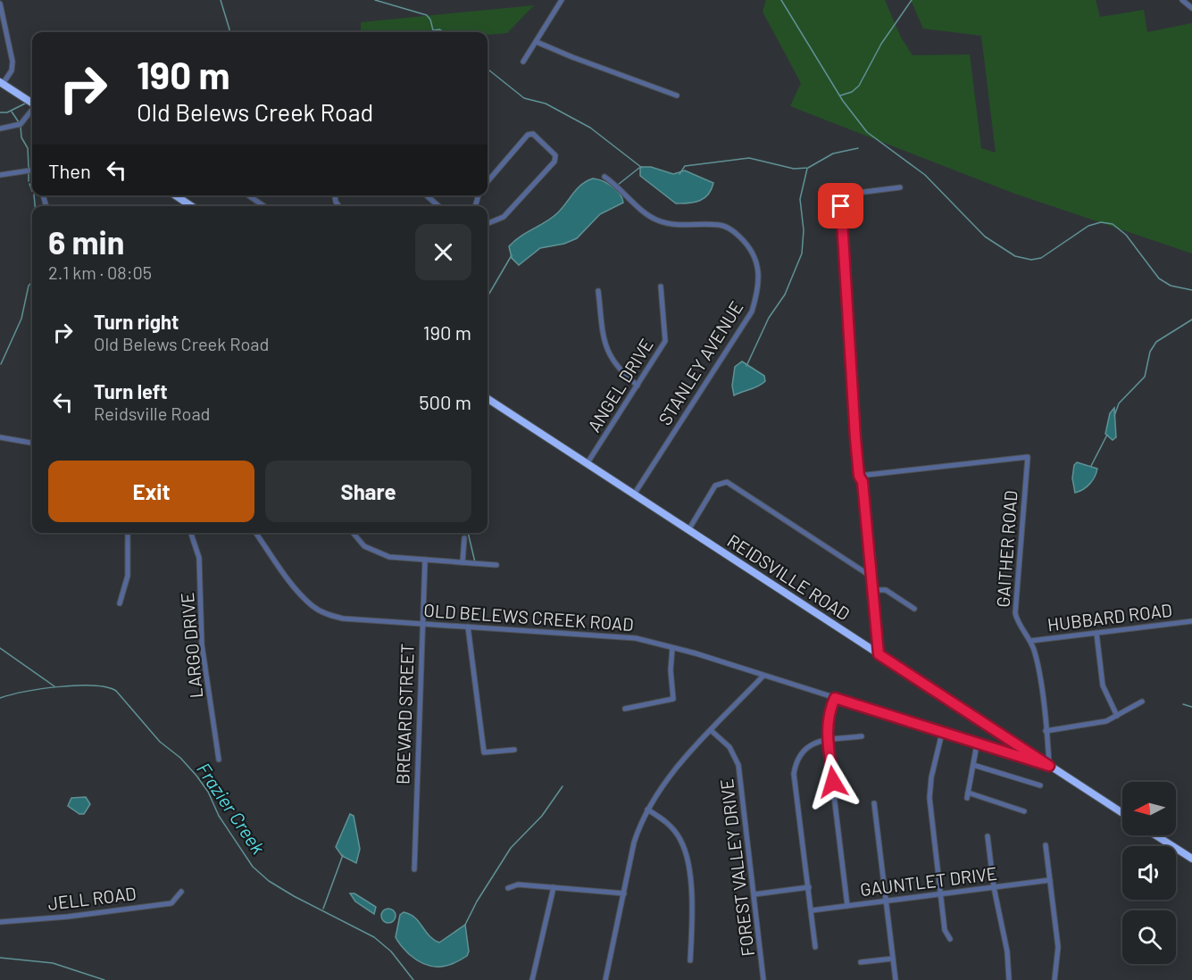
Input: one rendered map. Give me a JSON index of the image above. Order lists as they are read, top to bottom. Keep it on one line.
{"streets":{"highway":["REIDSVILLE ROAD"],"street":["STANLEY AVENUE","ANGEL DRIVE","GAITHER ROAD","OLD BELEWS CREEK ROAD","HUBBARD ROAD","LARGO DRIVE","BREVARD STREET","FOREST VALLEY DRIVE","GAUNTLET DRIVE","JELL ROAD"]},"crossings":[["STANLEY AVENUE","REIDSVILLE ROAD"],["ANGEL DRIVE","REIDSVILLE ROAD"],["GAITHER ROAD","REIDSVILLE ROAD"],["GAITHER ROAD","OLD BELEWS CREEK ROAD"],["GAITHER ROAD","HUBBARD ROAD"],["REIDSVILLE ROAD","OLD BELEWS CREEK ROAD"],["OLD BELEWS CREEK ROAD","BREVARD STREET"]],"water":["Frazier Creek"],"north":"left","page":{"turn":["190 m","Old Belews Creek Road"],"then":"Then","heading":["6 min","2.1 km · 08:05"],"list":[{"name":"Turn right","note":"Old Belews Creek Road","value":"190 m"},{"name":"Turn left","note":"Reidsville Road","value":"500 m"}],"buttons":["Exit","Share"]}}
